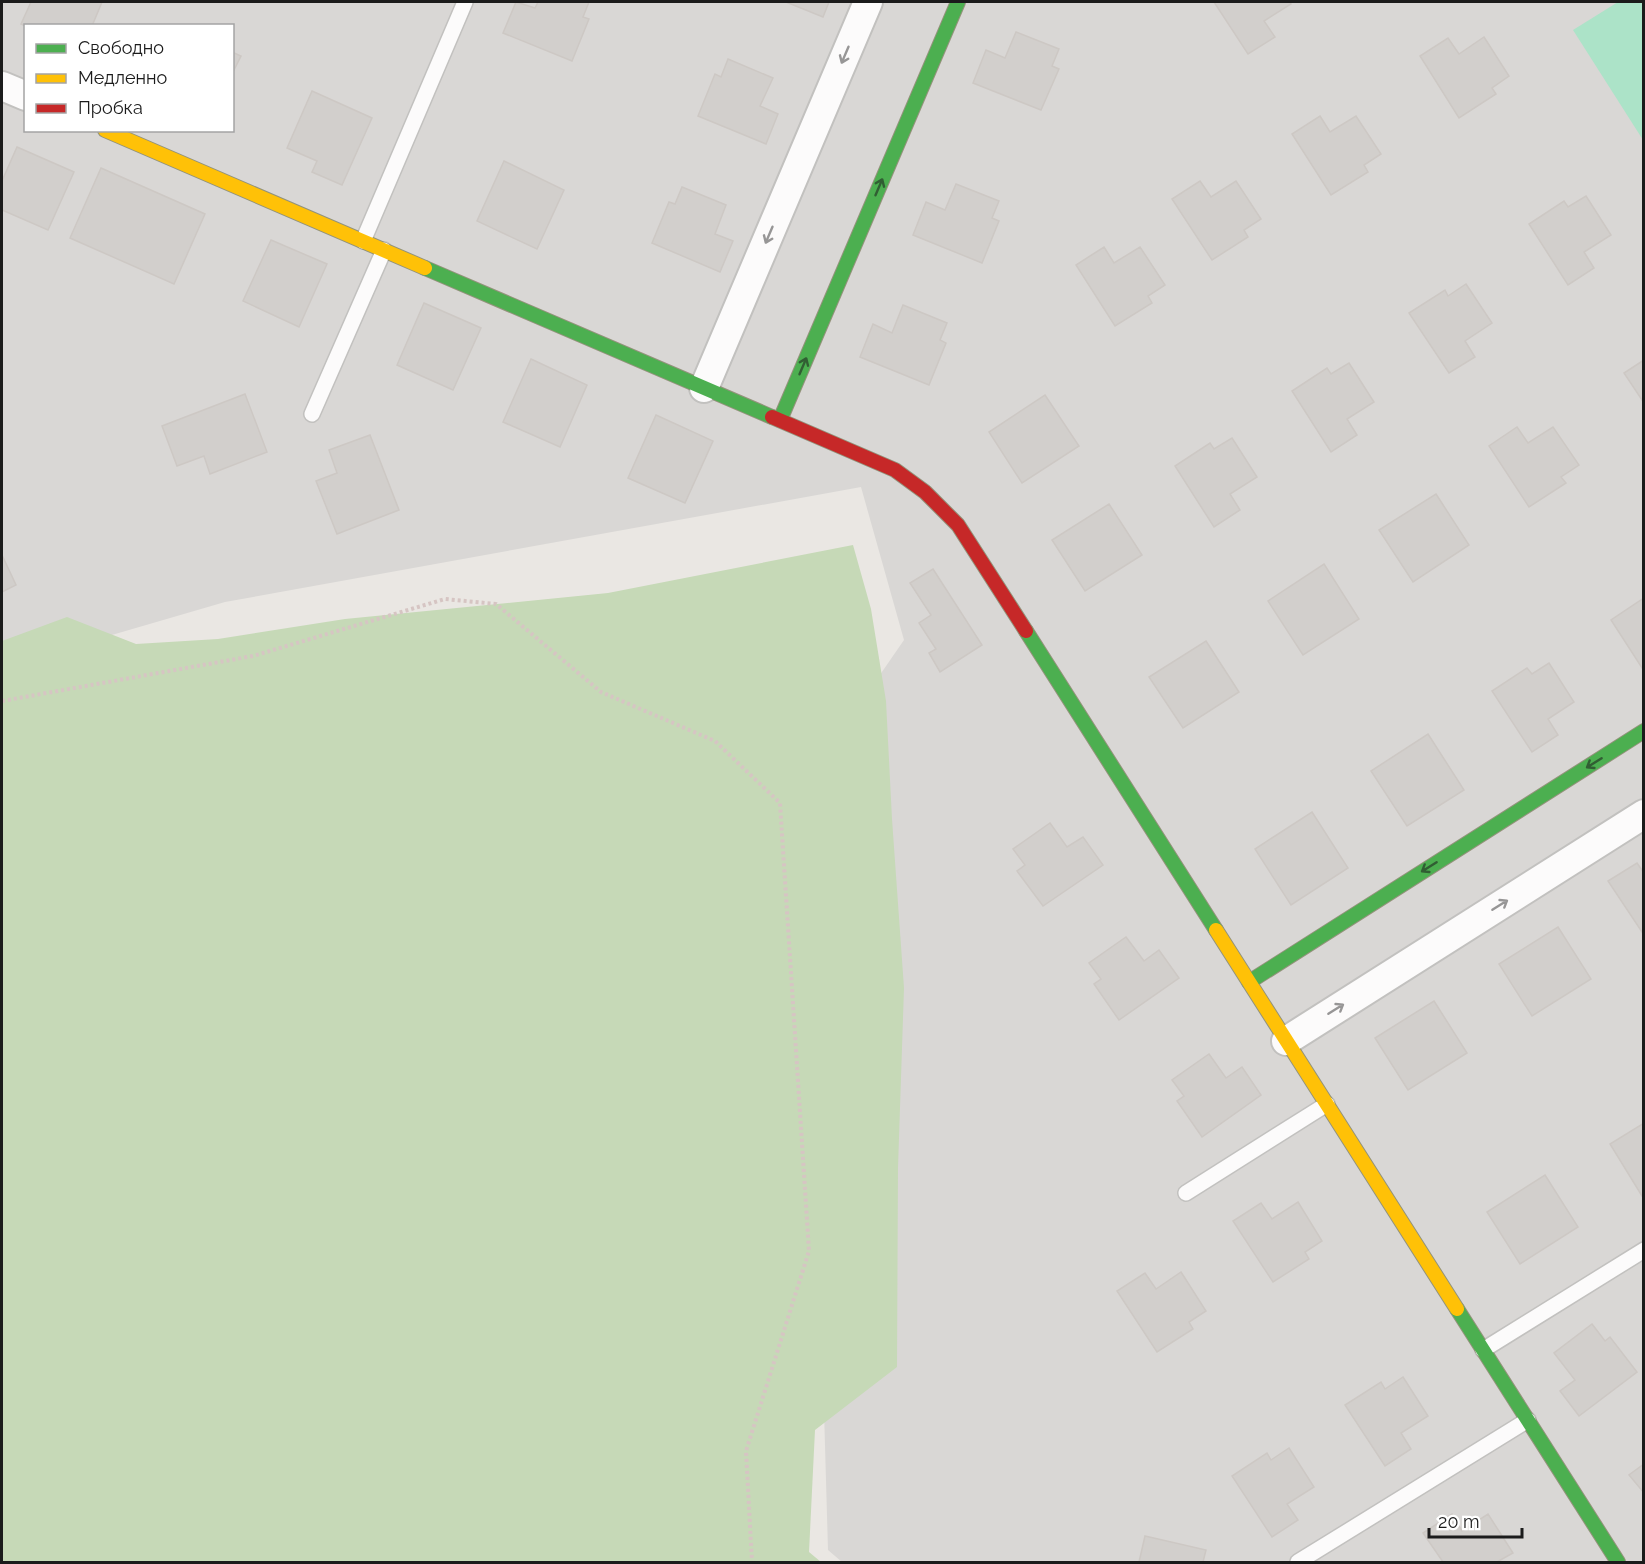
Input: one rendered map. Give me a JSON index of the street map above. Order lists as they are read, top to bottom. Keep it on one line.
{"legend":["Свободно","Медленно","Пробка"],"scale_bar":"20 m"}
